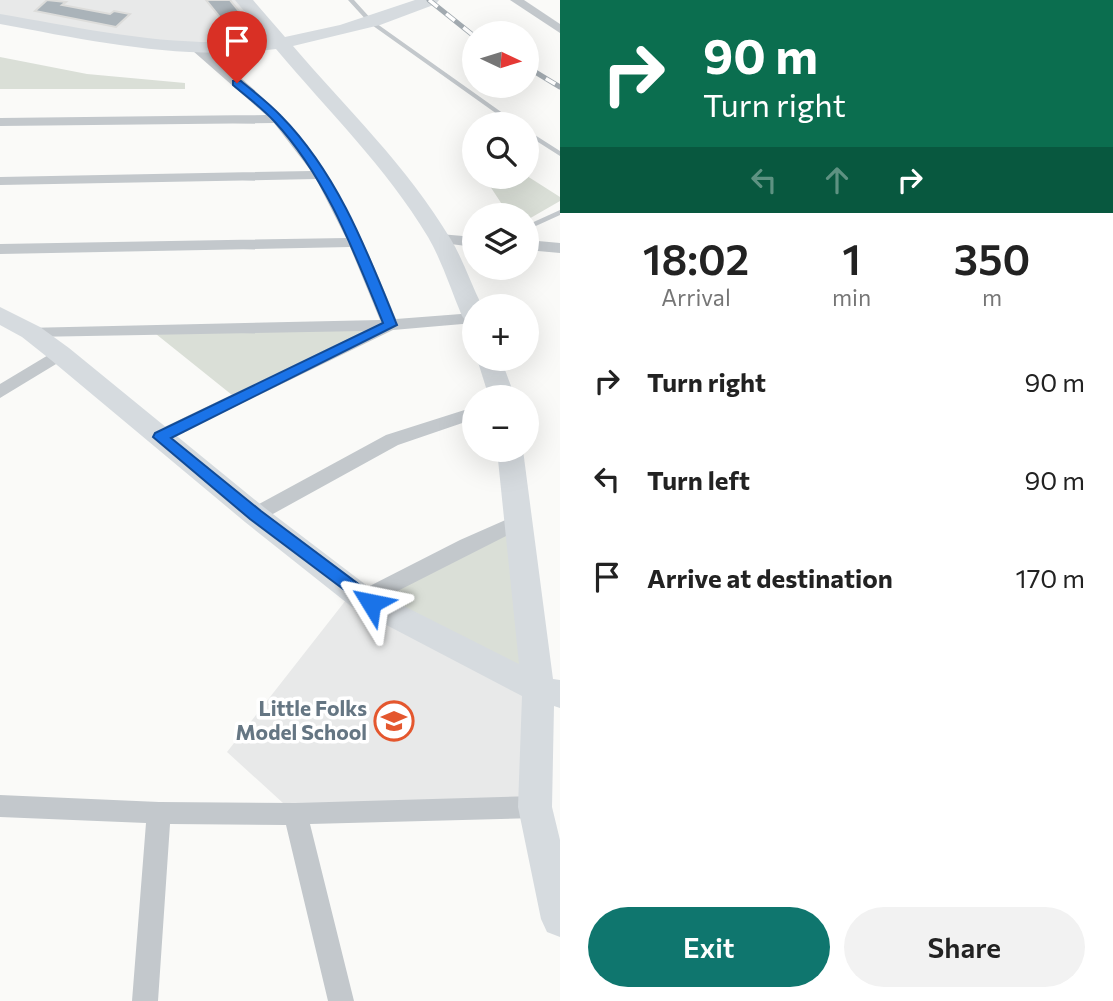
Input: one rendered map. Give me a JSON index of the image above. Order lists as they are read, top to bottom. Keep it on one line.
{"places":{"school or university":["Little Folks Model School"]},"north":"right","page":{"turn":["90 m","Turn right"],"map_buttons":["+","−"],"eta":["18:02","Arrival","1","min","350","m"],"list":[{"name":"Turn right","value":"90 m"},{"name":"Turn left","value":"90 m"},{"name":"Arrive at destination","value":"170 m"}],"buttons":["Exit","Share"]}}
